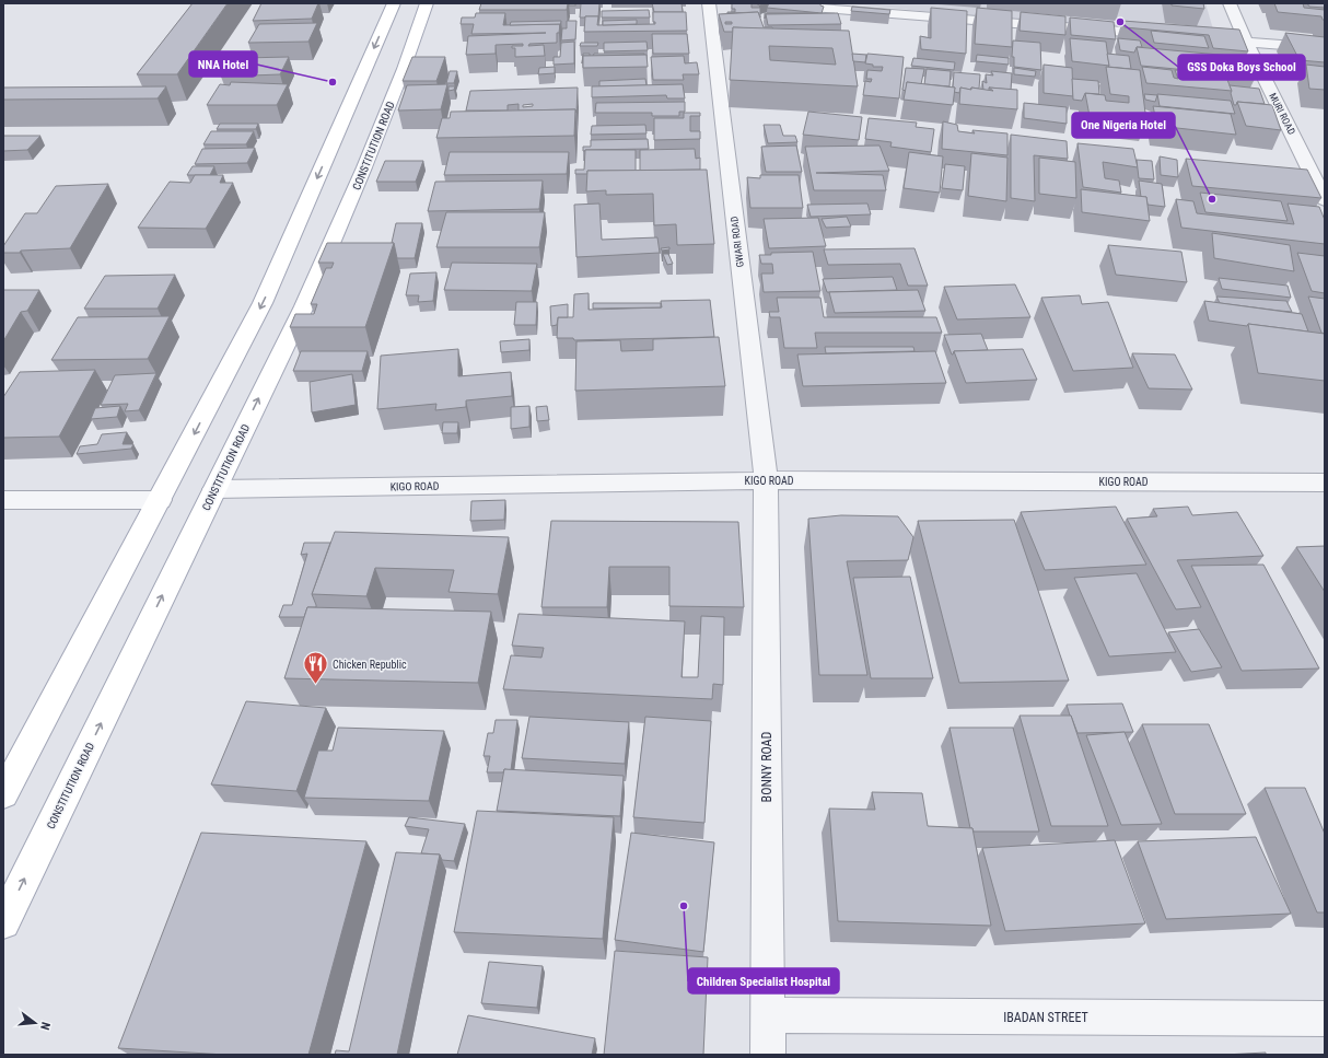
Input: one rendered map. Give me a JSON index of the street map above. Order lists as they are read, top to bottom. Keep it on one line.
{"streets":{"main road":["CONSTITUTION ROAD"],"street":["MURI ROAD","GWARI ROAD","KIGO ROAD","BONNY ROAD","IBADAN STREET"]},"crossings":[["CONSTITUTION ROAD","KIGO ROAD"],["GWARI ROAD","KIGO ROAD"],["GWARI ROAD","BONNY ROAD"],["KIGO ROAD","BONNY ROAD"],["BONNY ROAD","IBADAN STREET"]],"places":{"other":["GSS Doka Boys School","NNA Hotel","One Nigeria Hotel","Children Specialist Hospital"],"restaurant":["Chicken Republic"]},"north":"right"}
